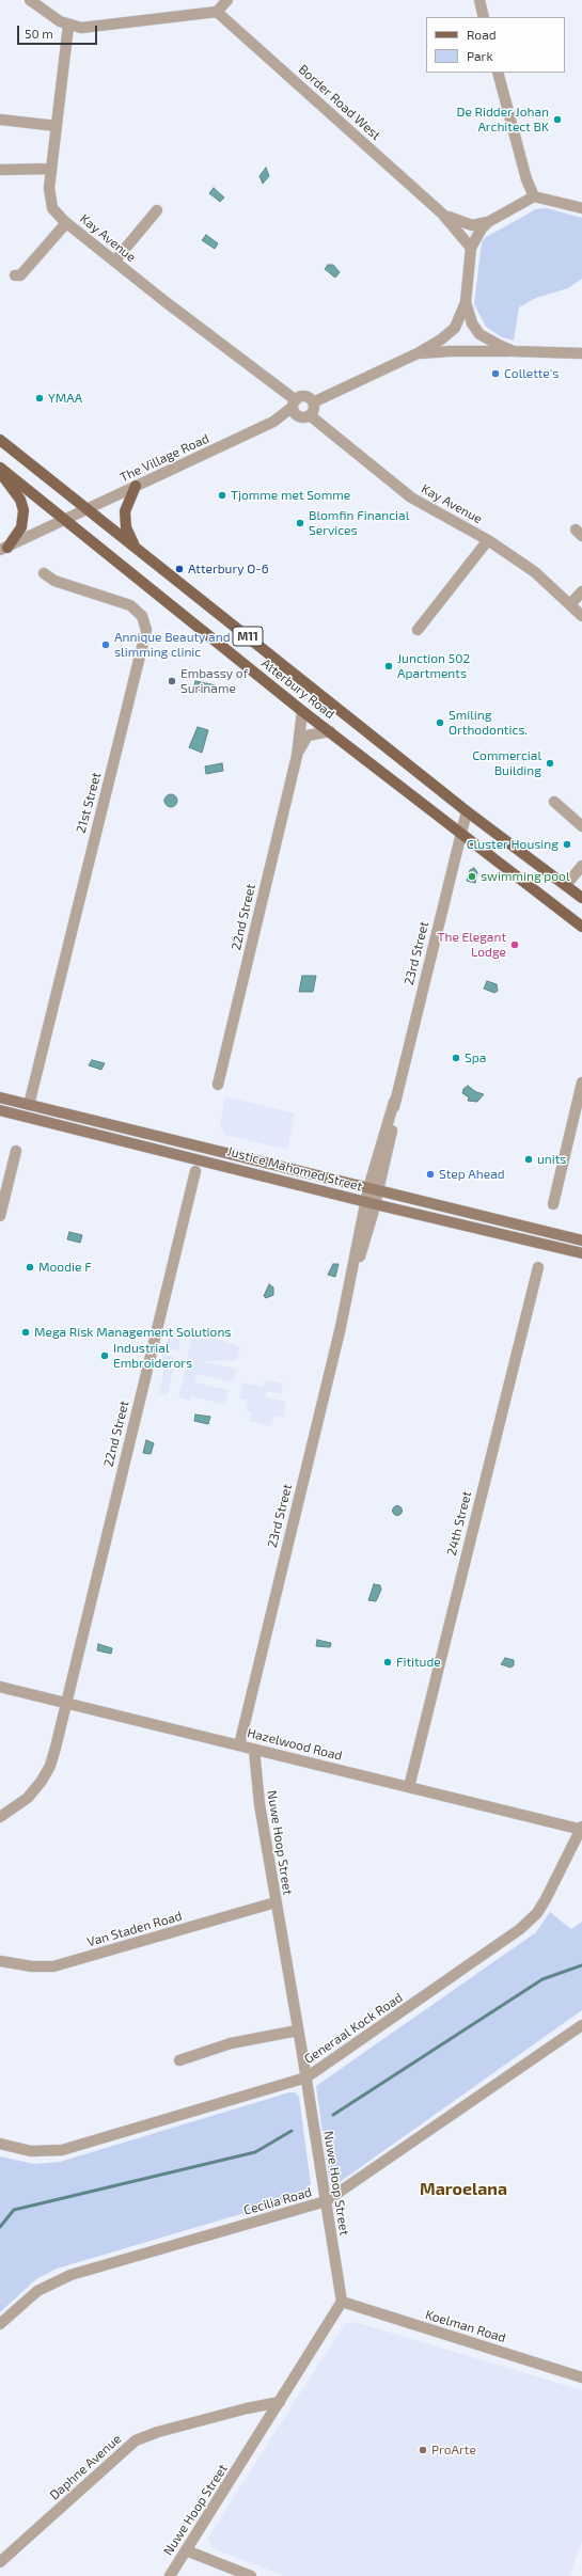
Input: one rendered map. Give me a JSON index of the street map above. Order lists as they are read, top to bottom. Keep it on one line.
{"streets":{"main road":["M11","Atterbury Road","Justice Mahomed Street"],"street":["Border Road West","Kay Avenue","The Village Road","21st Street","22nd Street","23rd Street","24th Street","Hazelwood Road","Nuwe Hoop Street","Van Staden Road","Generaal Kock Road","Cecilia Road","Koelman Road","Daphne Avenue"]},"crossings":[["The Village Road","Atterbury Road"],["Atterbury Road","22nd Street"],["Atterbury Road","23rd Street"],["21st Street","Justice Mahomed Street"],["22nd Street","Hazelwood Road"],["23rd Street","Justice Mahomed Street"],["23rd Street","Hazelwood Road"],["24th Street","Hazelwood Road"],["Hazelwood Road","Nuwe Hoop Street"],["Hazelwood Road","Generaal Kock Road"],["Nuwe Hoop Street","Van Staden Road"],["Nuwe Hoop Street","Generaal Kock Road"],["Nuwe Hoop Street","Cecilia Road"],["Nuwe Hoop Street","Koelman Road"],["Nuwe Hoop Street","Daphne Avenue"]],"districts":["Maroelana"],"places":["De Ridder Johan Architect BK","Collette's","YMAA","Tjomme met Somme","Blomfin Financial Services","Atterbury O-6","Annique Beauty and slimming clinic","Junction 502 Apartments","Embassy of Suriname","Smiling Orthodontics.","Commercial Building","Cluster Housing","swimming pool","The Elegant Lodge","Spa","units","Step Ahead","Moodie F","Mega Risk Management Solutions","Industrial Embroiderors","Fititude","ProArte"],"legend":["Road","Park"],"scale_bar":"50 m"}
